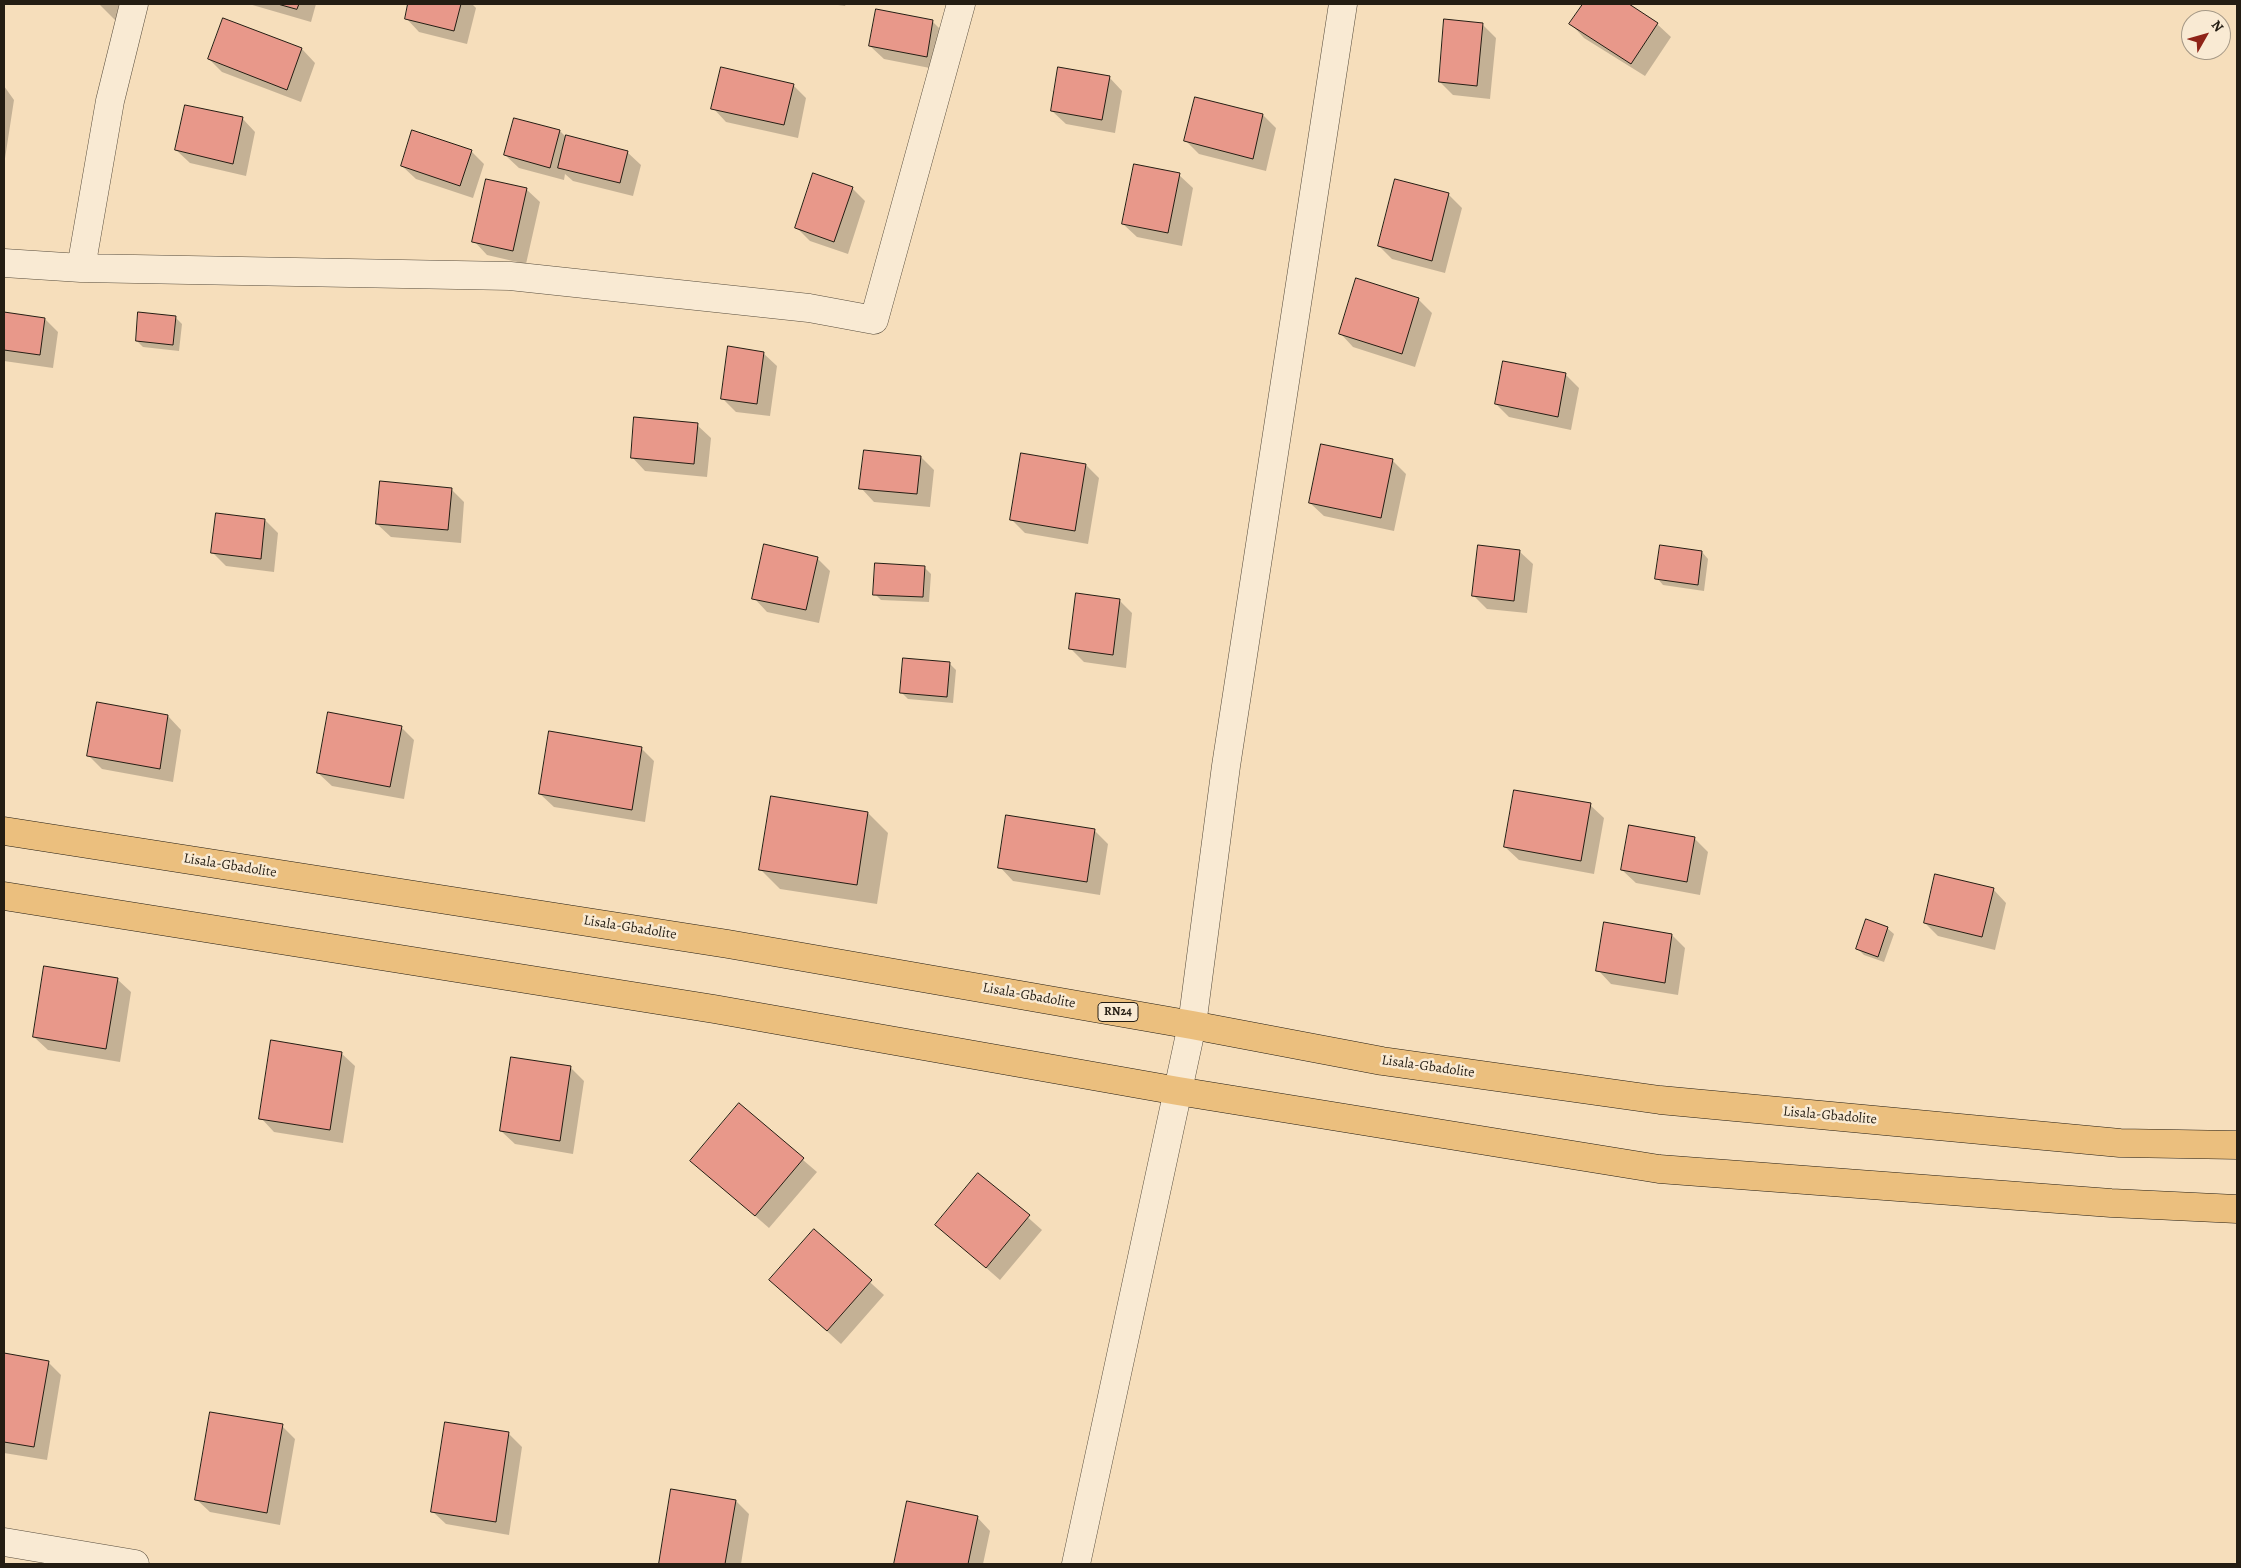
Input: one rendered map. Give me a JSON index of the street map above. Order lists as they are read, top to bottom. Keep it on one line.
{"streets":{"main road":["Lisala-Gbadolite","RN24"]},"north":"top right"}
